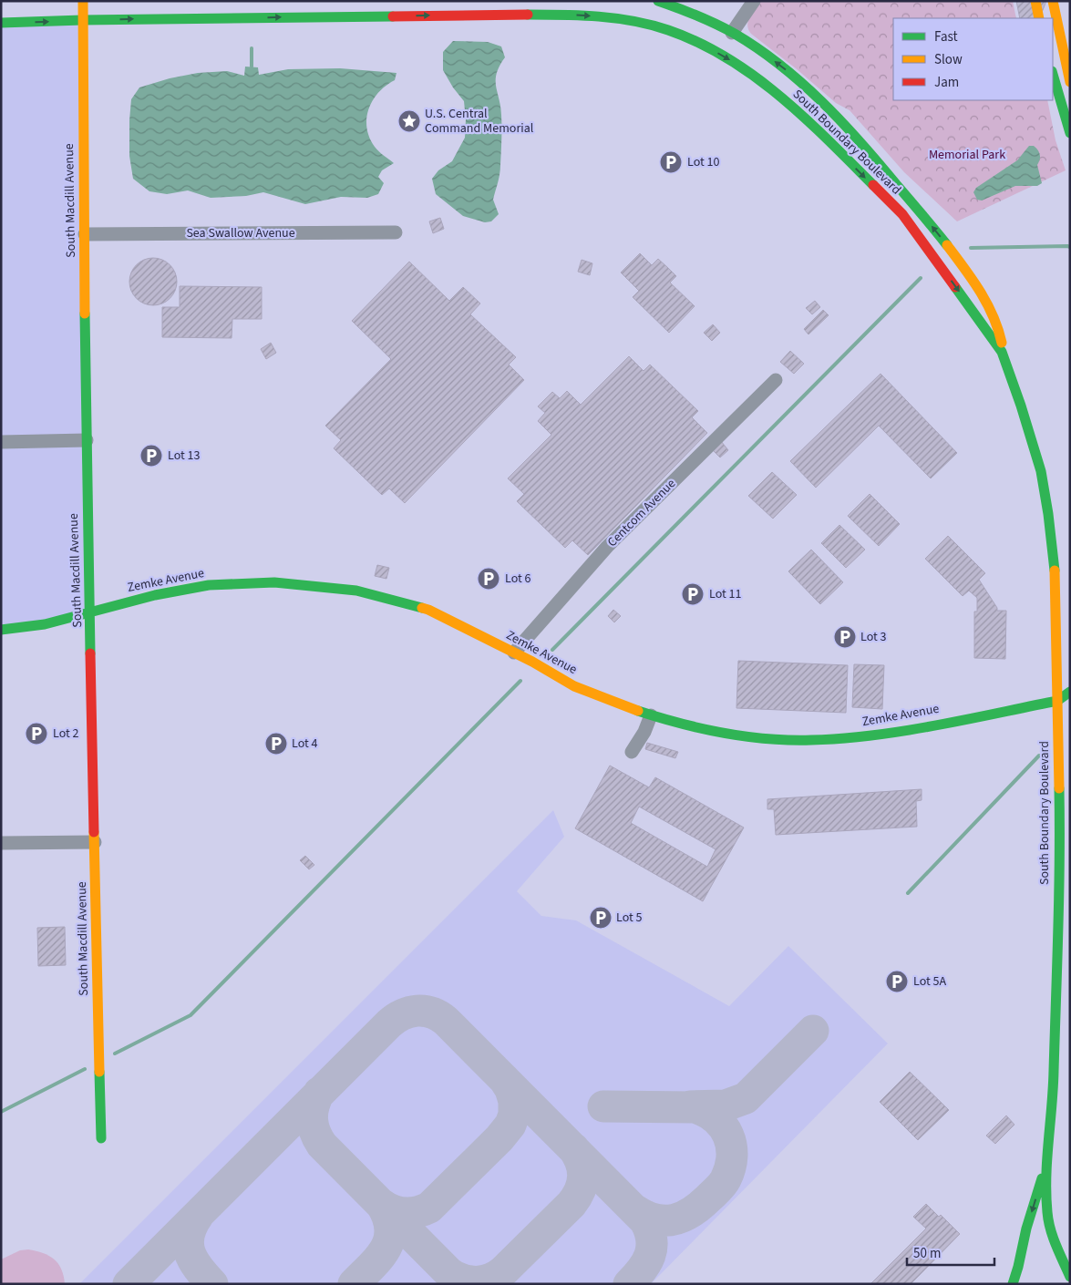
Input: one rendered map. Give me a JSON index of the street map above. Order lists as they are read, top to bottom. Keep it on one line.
{"streets":{"street":["South Boundary Boulevard","South Macdill Avenue","Sea Swallow Avenue","Centcom Avenue","Zemke Avenue"]},"crossings":[["South Boundary Boulevard","South Macdill Avenue"],["South Boundary Boulevard","Zemke Avenue"],["South Macdill Avenue","Sea Swallow Avenue"],["South Macdill Avenue","Zemke Avenue"],["Centcom Avenue","Zemke Avenue"]],"parks":["Memorial Park"],"places":{"place":["U.S. Central Command Memorial"],"parking":["Lot 10","Lot 13","Lot 6","Lot 11","Lot 3","Lot 2","Lot 4","Lot 5","Lot 5A"]},"legend":["Fast","Slow","Jam"],"scale_bar":"50 m"}
